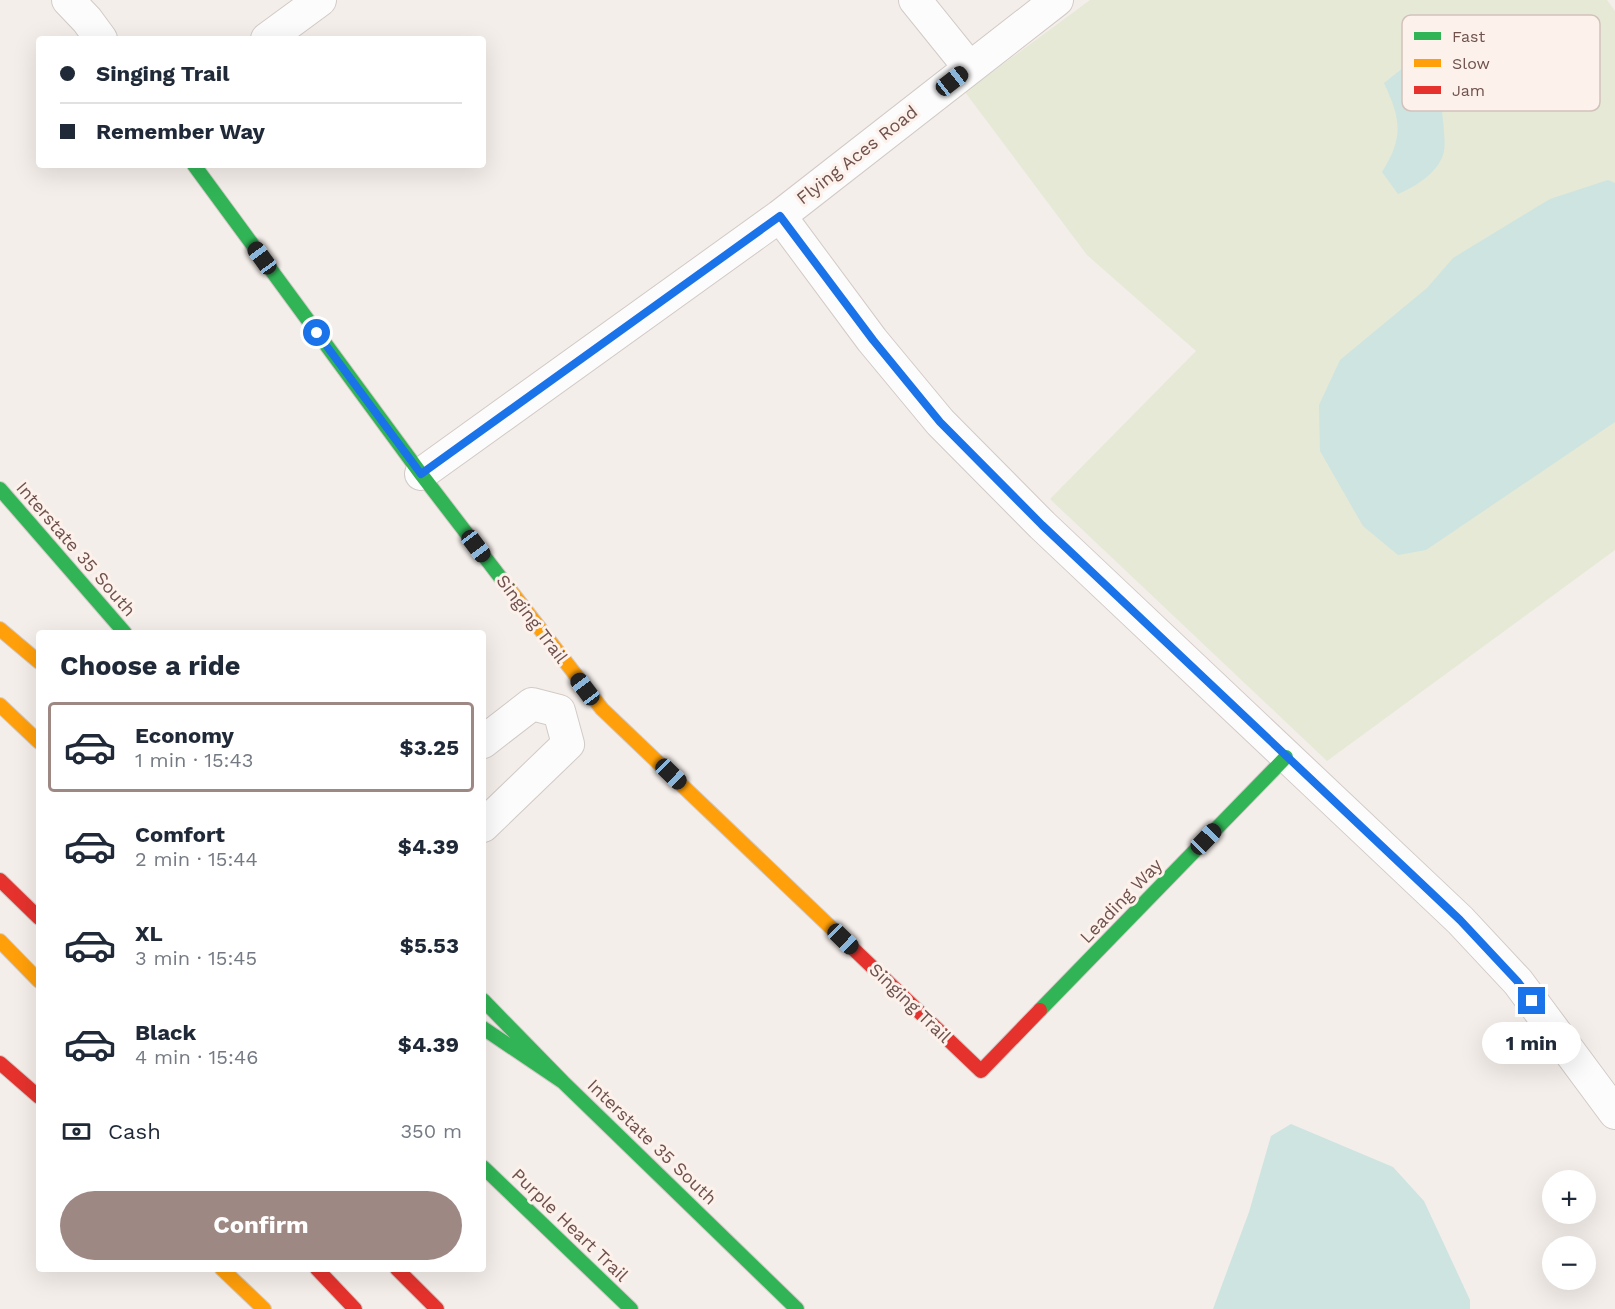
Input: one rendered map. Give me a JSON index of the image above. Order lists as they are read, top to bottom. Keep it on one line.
{"streets":{"main road":["Interstate 35 South","Singing Trail","Leading Way","Purple Heart Trail"],"street":["Flying Aces Road"]},"crossings":[["Flying Aces Road","Singing Trail"],["Singing Trail","Leading Way"]],"legend":["Fast","Slow","Jam"],"page":{"banner":["Singing Trail","Remember Way"],"heading":"Choose a ride","list":[{"name":"Economy","note":"1 min · 15:43","value":"$3.25"},{"name":"Comfort","note":"2 min · 15:44","value":"$4.39"},{"name":"XL","note":"3 min · 15:45","value":"$5.53"},{"name":"Black","note":"4 min · 15:46","value":"$4.39"}],"bubble":"1 min","pay":["Cash","350 m"],"map_buttons":["+","−"],"buttons":"Confirm"}}
